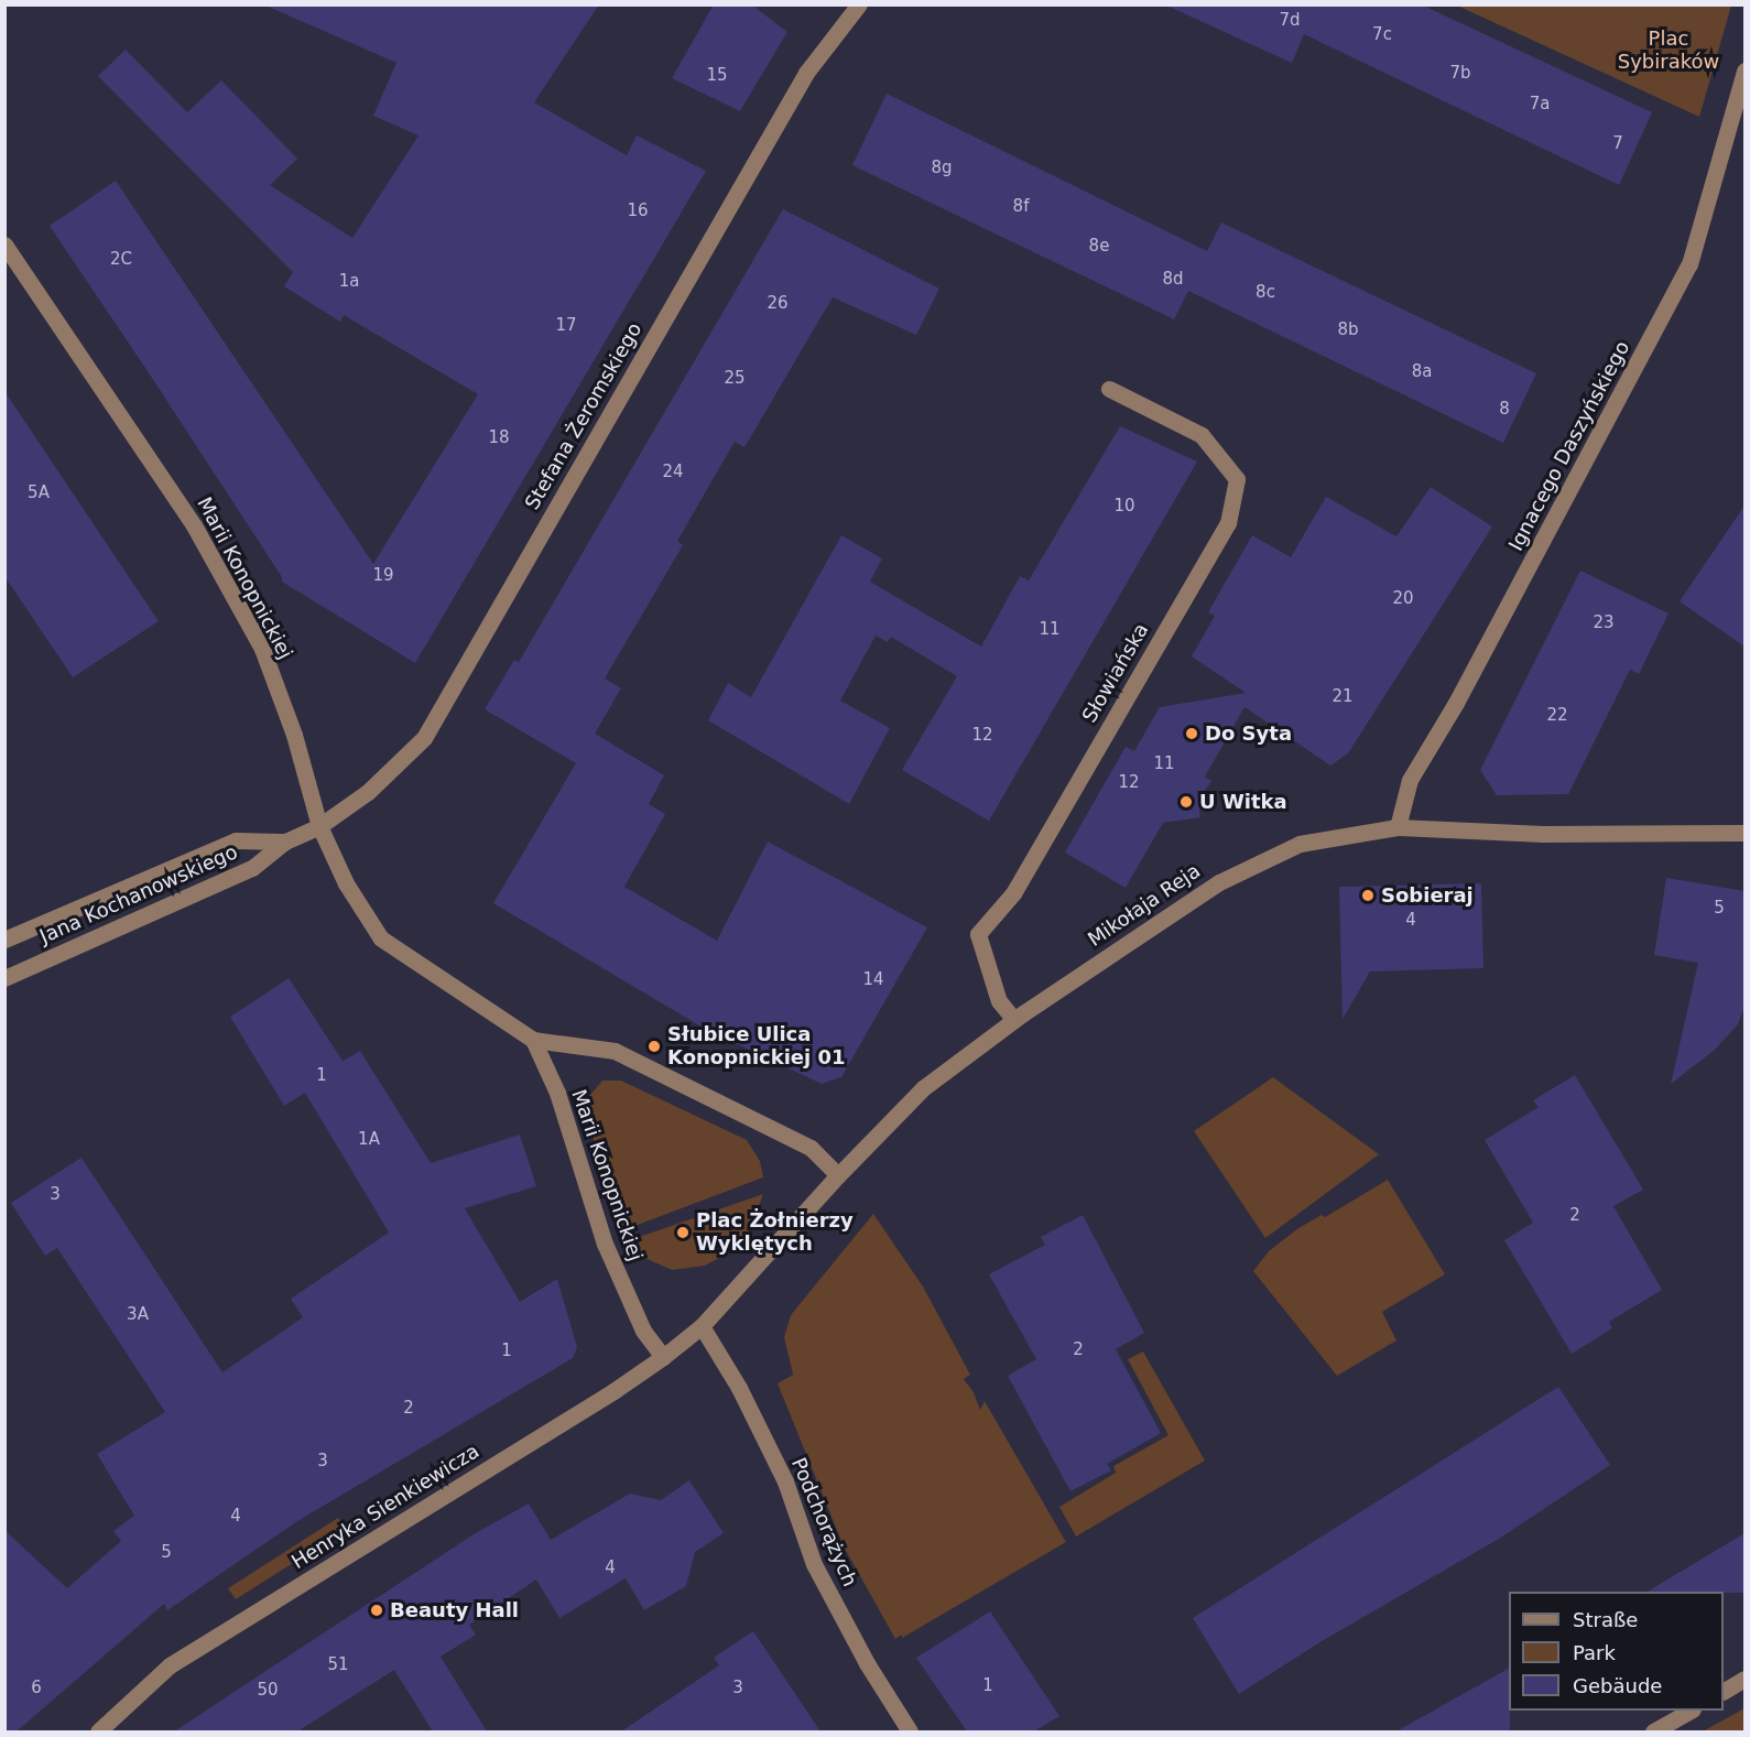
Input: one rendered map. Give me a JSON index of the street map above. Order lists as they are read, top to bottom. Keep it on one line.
{"streets":{"street":["Stefana Żeromskiego","Ignacego Daszyńskiego","Marii Konopnickiej","Słowiańska","Jana Kochanowskiego","Mikołaja Reja","Henryka Sienkiewicza","Podchorążych"]},"crossings":[["Stefana Żeromskiego","Marii Konopnickiej"],["Stefana Żeromskiego","Jana Kochanowskiego"],["Ignacego Daszyńskiego","Mikołaja Reja"],["Marii Konopnickiej","Jana Kochanowskiego"],["Marii Konopnickiej","Mikołaja Reja"],["Marii Konopnickiej","Henryka Sienkiewicza"],["Słowiańska","Mikołaja Reja"],["Mikołaja Reja","Henryka Sienkiewicza"],["Mikołaja Reja","Podchorążych"],["Henryka Sienkiewicza","Podchorążych"]],"parks":["Plac Sybiraków"],"places":["Do Syta","U Witka","Sobieraj","Słubice Ulica Konopnickiej 01","Plac Żołnierzy Wyklętych","Beauty Hall"],"house_numbers":["7d","7c","7b","15","7a","7","8g","8f","16","8e","2C","8d","1a","8c","26","17","8b","8a","25","8","18","24","5A","10","19","20","23","11","21","22","12","11","12","5","4","14","1","1A","3","2","3A","2","1","2","3","4","5","4","51","1","6","3","50"],"legend":["Straße","Park","Gebäude"]}
